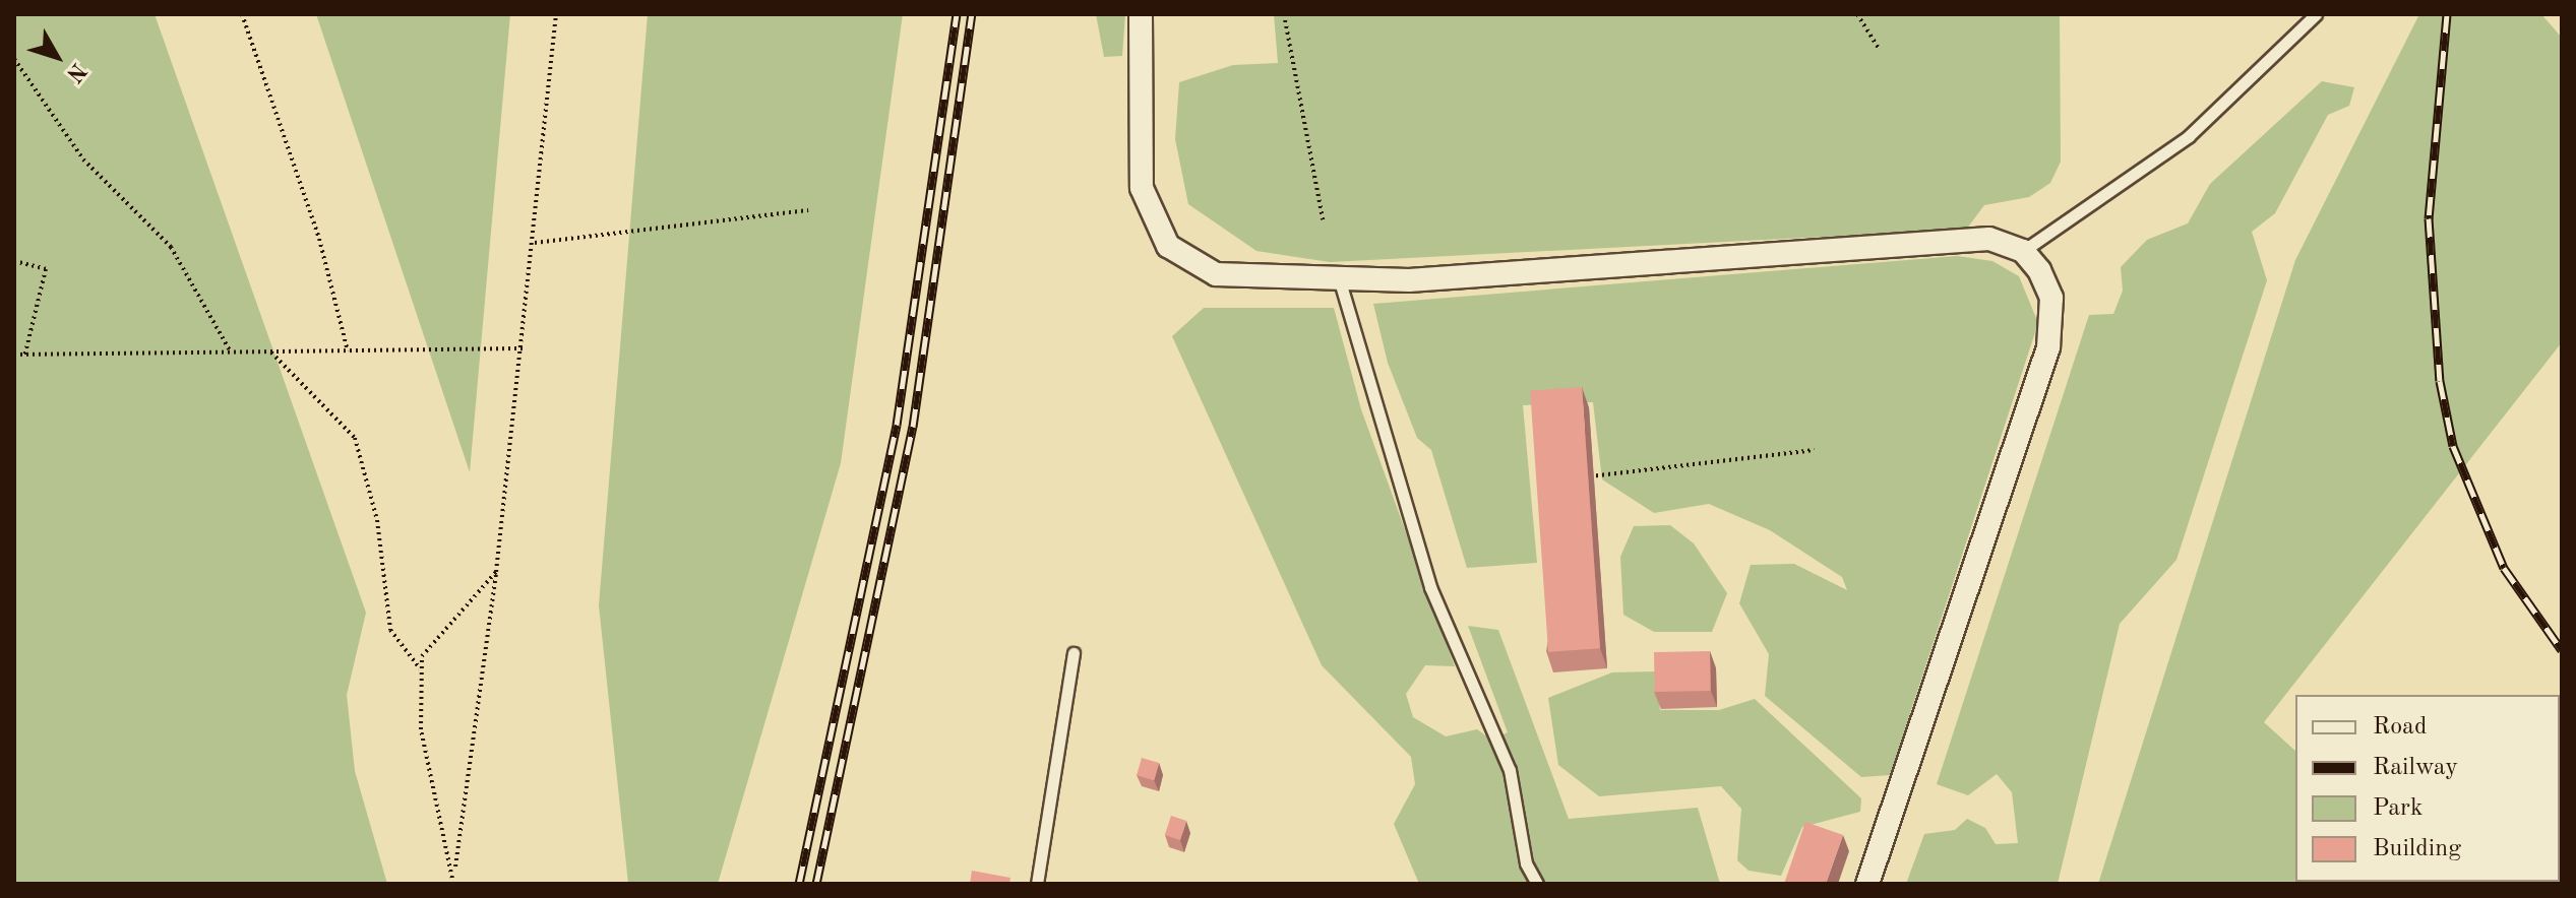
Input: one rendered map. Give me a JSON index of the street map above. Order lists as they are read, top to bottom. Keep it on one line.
{"legend":["Road","Railway","Park","Building"],"north":"bottom right"}
